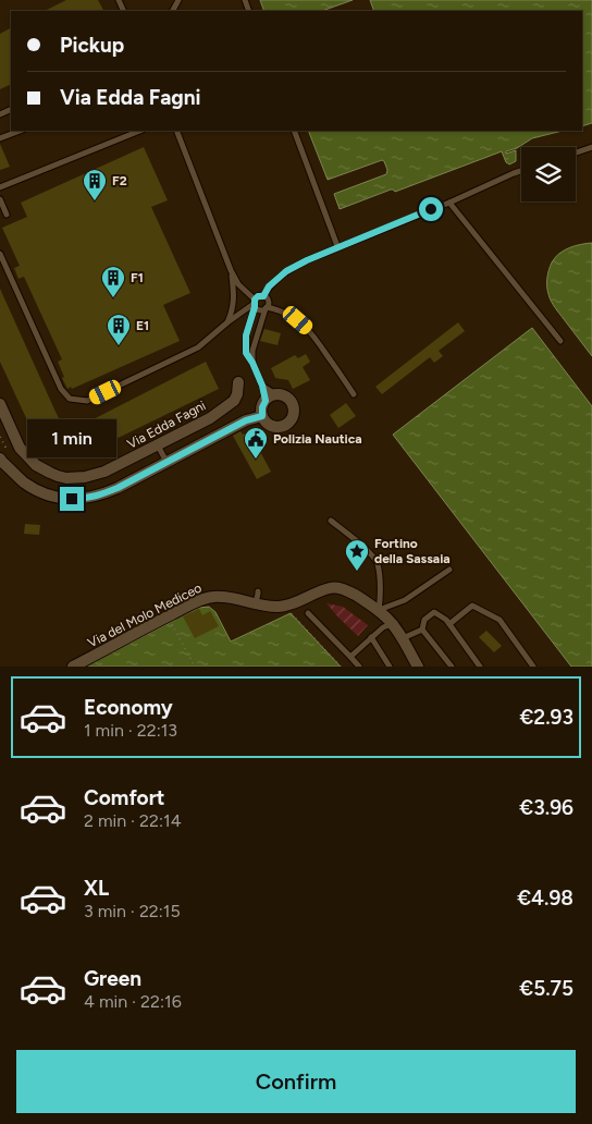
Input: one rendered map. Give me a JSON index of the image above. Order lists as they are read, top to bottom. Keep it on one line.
{"streets":{"street":["Via Edda Fagni","Via del Molo Mediceo"]},"places":{"building":["F2","F1","E1"],"public building":["Polizia Nautica"],"place":["Fortino della Sassaia"]},"page":{"banner":["Pickup","Via Edda Fagni"],"bubble":"1 min","list":[{"name":"Economy","note":"1 min · 22:13","value":"€2.93"},{"name":"Comfort","note":"2 min · 22:14","value":"€3.96"},{"name":"XL","note":"3 min · 22:15","value":"€4.98"},{"name":"Green","note":"4 min · 22:16","value":"€5.75"}],"buttons":"Confirm"}}
